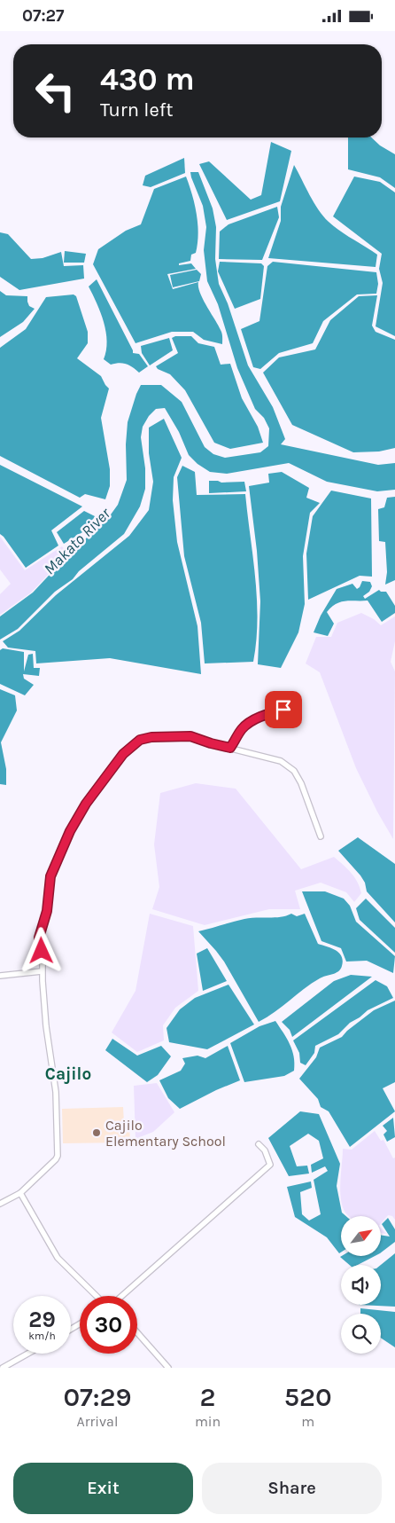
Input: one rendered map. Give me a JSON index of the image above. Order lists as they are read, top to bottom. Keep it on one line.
{"districts":["Cajilo"],"water":["Makato River"],"places":["Cajilo Elementary School"],"north":"top right","page":{"status":"07:27","turn":["430 m","Turn left"],"speed":"29 km/h","limit":"30","eta":["07:29","Arrival","2","min","520","m"],"buttons":["Exit","Share"]}}
